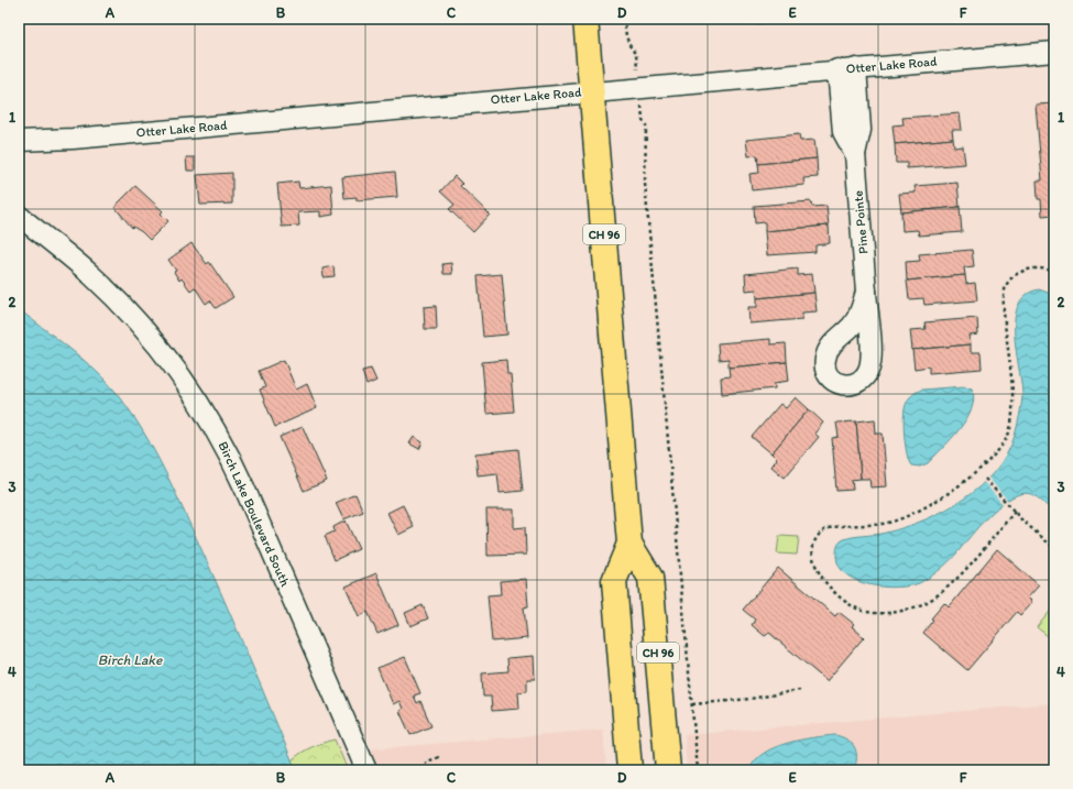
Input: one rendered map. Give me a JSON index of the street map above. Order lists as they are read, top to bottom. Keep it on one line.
{"streets":{"main road":["CH 96"],"street":["Otter Lake Road","Pine Pointe","Birch Lake Boulevard South"]},"crossings":[["Otter Lake Road","Pine Pointe"],["Otter Lake Road","CH 96"]],"water":["Birch Lake"],"grid":{"columns":["A","B","C","D","E","F"],"rows":["1","2","3","4"]}}
